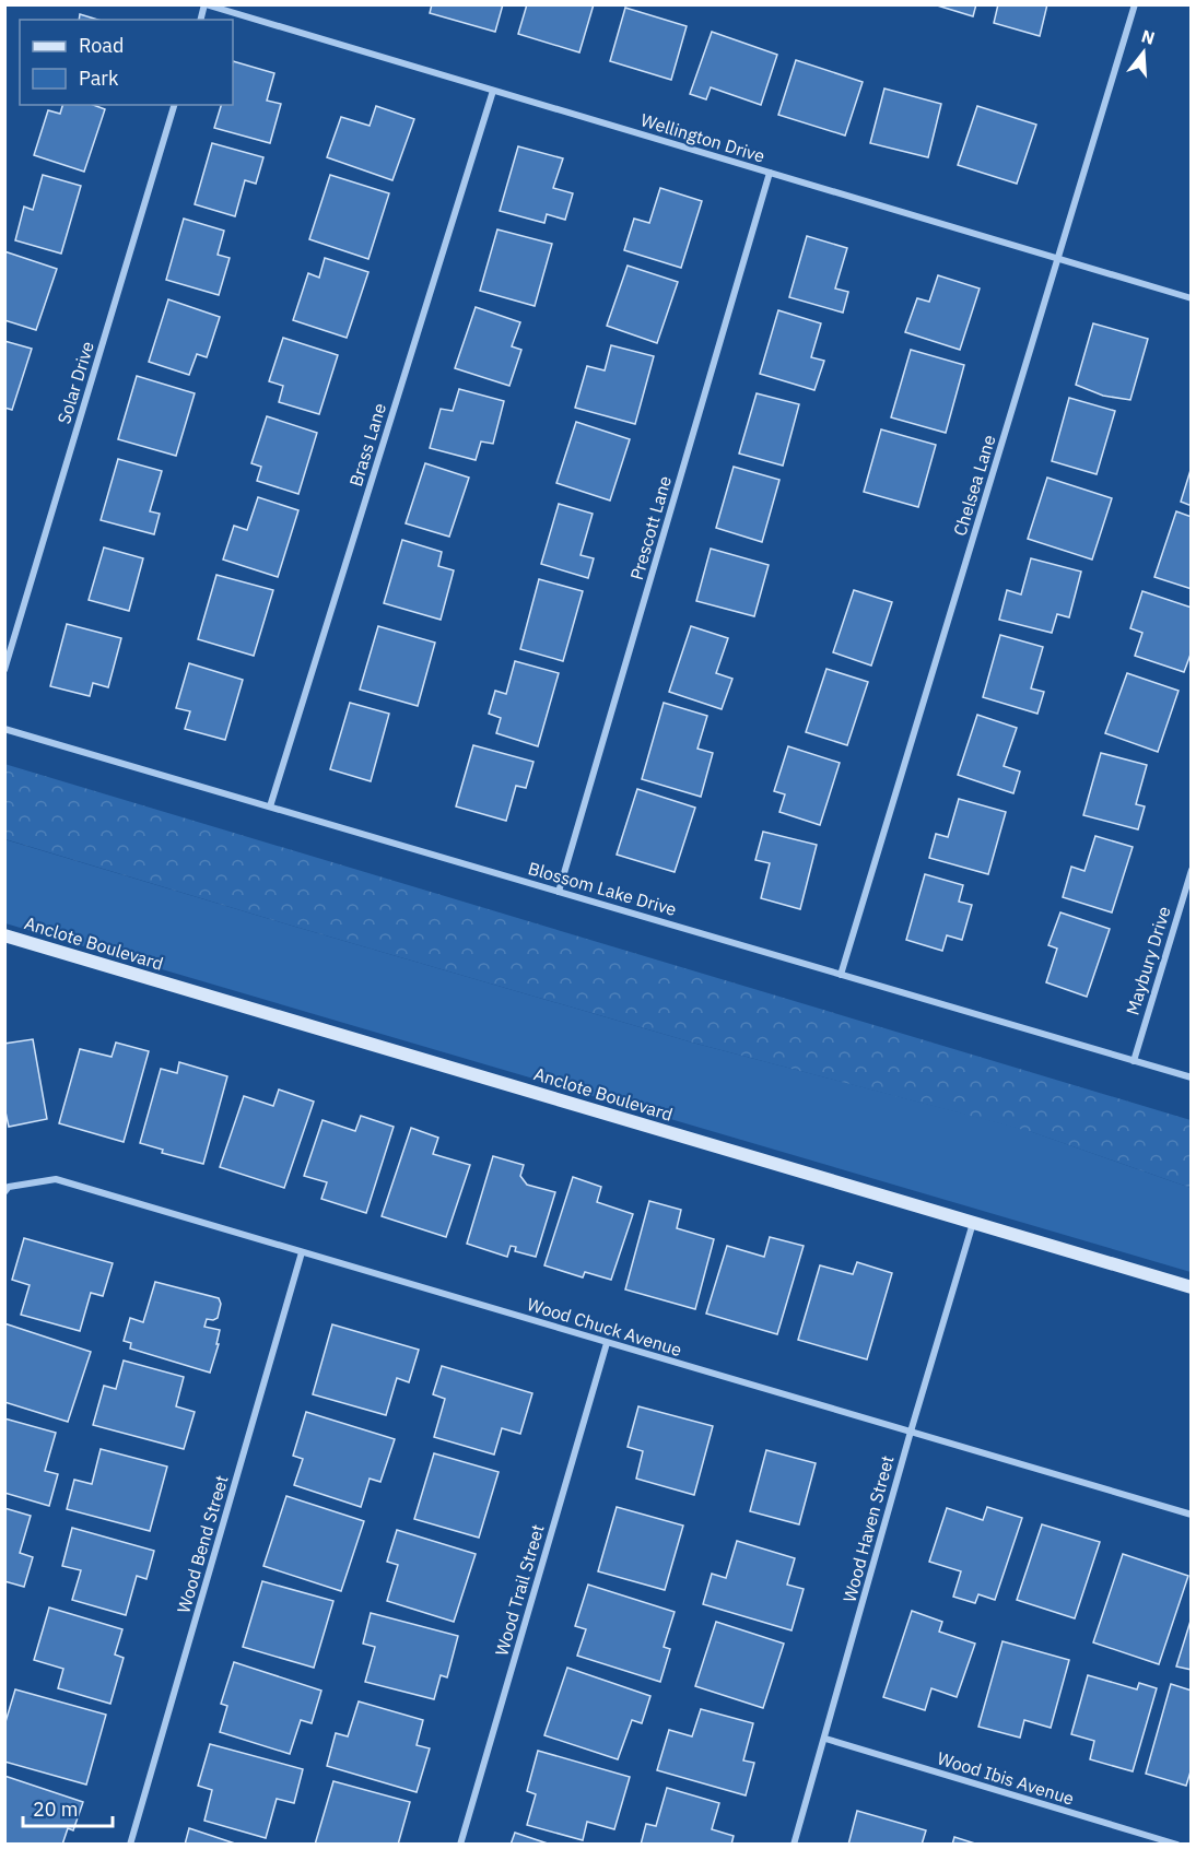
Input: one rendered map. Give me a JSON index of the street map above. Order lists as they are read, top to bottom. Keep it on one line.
{"streets":{"street":["Wellington Drive","Solar Drive","Brass Lane","Chelsea Lane","Prescott Lane","Blossom Lake Drive","Anclote Boulevard","Maybury Drive","Wood Chuck Avenue","Wood Haven Street","Wood Bend Street","Wood Trail Street","Wood Ibis Avenue"]},"crossings":[["Wellington Drive","Brass Lane"],["Wellington Drive","Chelsea Lane"],["Wellington Drive","Prescott Lane"],["Brass Lane","Blossom Lake Drive"],["Chelsea Lane","Blossom Lake Drive"],["Prescott Lane","Blossom Lake Drive"],["Blossom Lake Drive","Maybury Drive"],["Anclote Boulevard","Wood Haven Street"],["Wood Chuck Avenue","Wood Haven Street"],["Wood Chuck Avenue","Wood Bend Street"],["Wood Chuck Avenue","Wood Trail Street"],["Wood Haven Street","Wood Ibis Avenue"]],"legend":["Road","Park"],"scale_bar":"20 m","north":"top"}
